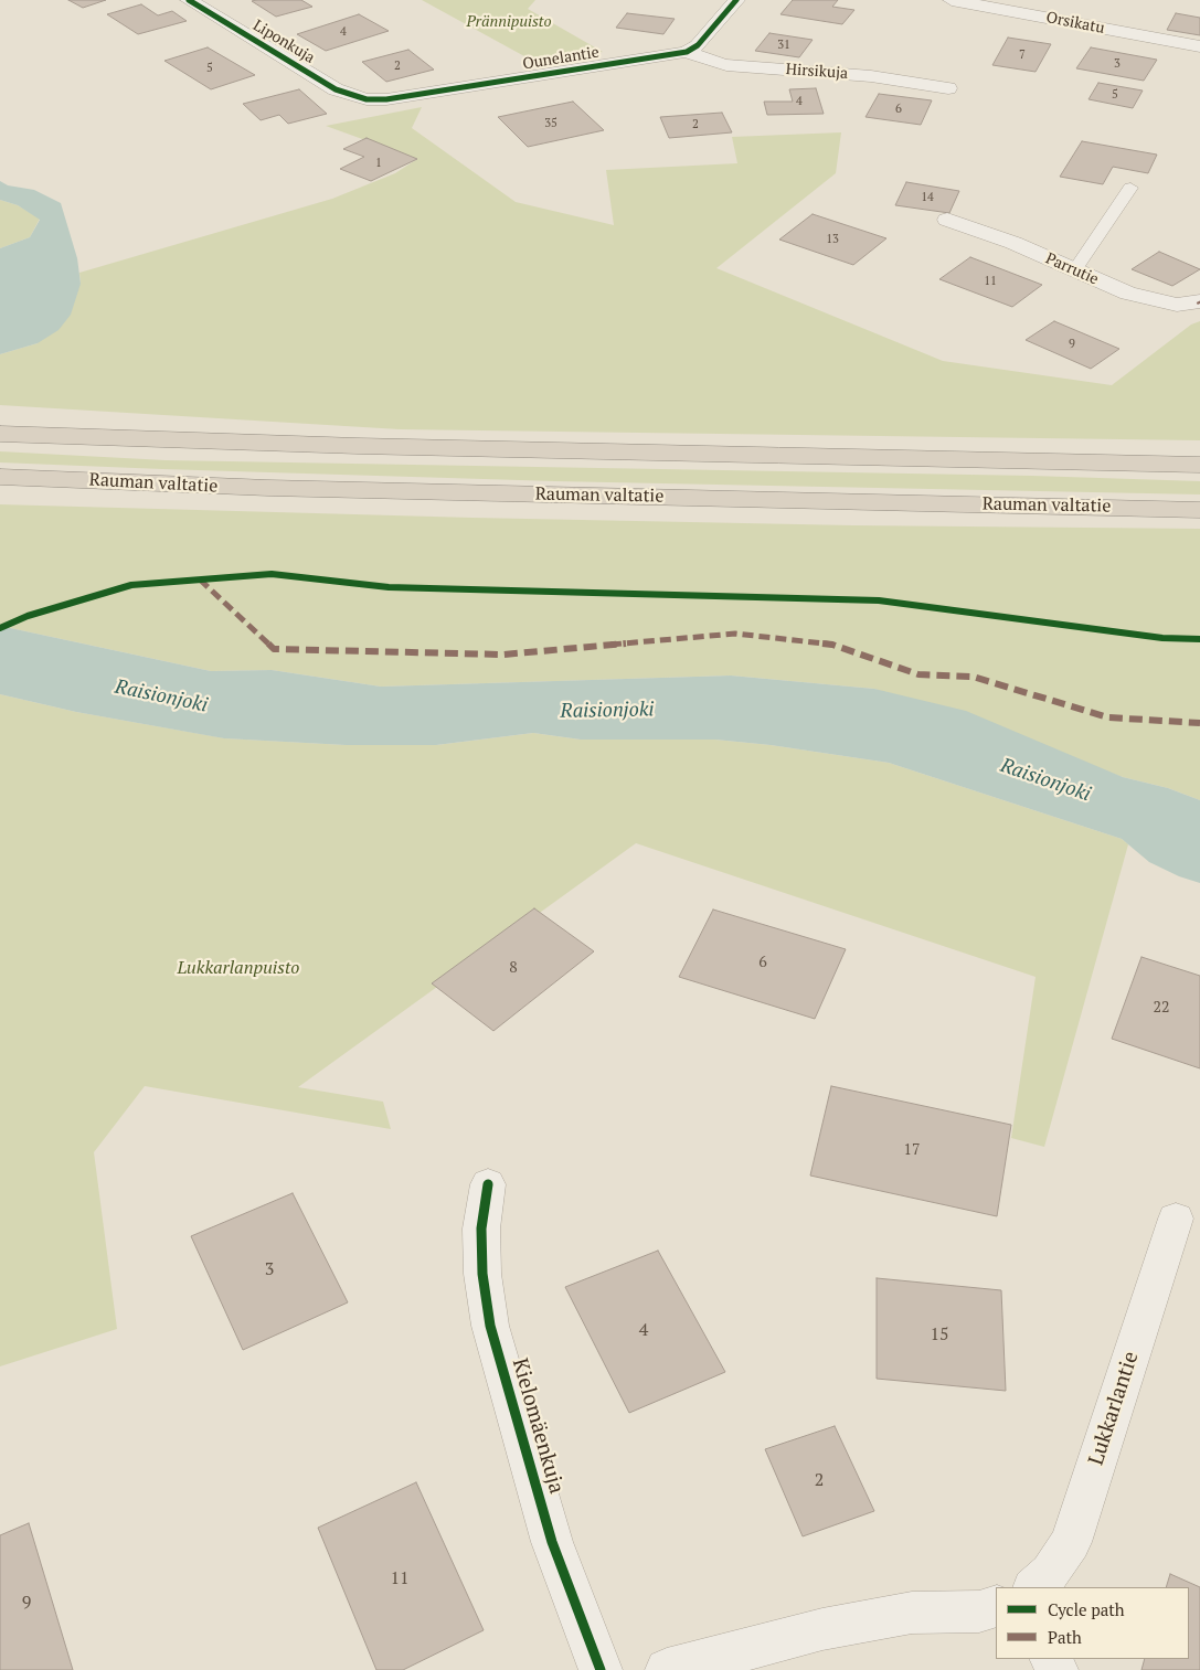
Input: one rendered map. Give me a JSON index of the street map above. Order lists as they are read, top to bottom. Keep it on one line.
{"streets":{"highway":["Rauman valtatie"],"street":["Orsikatu","Liponkuja","Ounelantie","Hirsikuja","Parrutie","Lukkarlantie","Kielomäenkuja"]},"crossings":[["Liponkuja","Ounelantie"],["Ounelantie","Hirsikuja"]],"water":["Raisionjoki"],"parks":["Prännipuisto","Lukkarlanpuisto"],"house_numbers":["4","31","7","3","2","5","5","4","6","35","2","1","14","13","11","9","6","8","22","17","3","4","15","2","11","9"],"legend":["Cycle path","Path"]}
